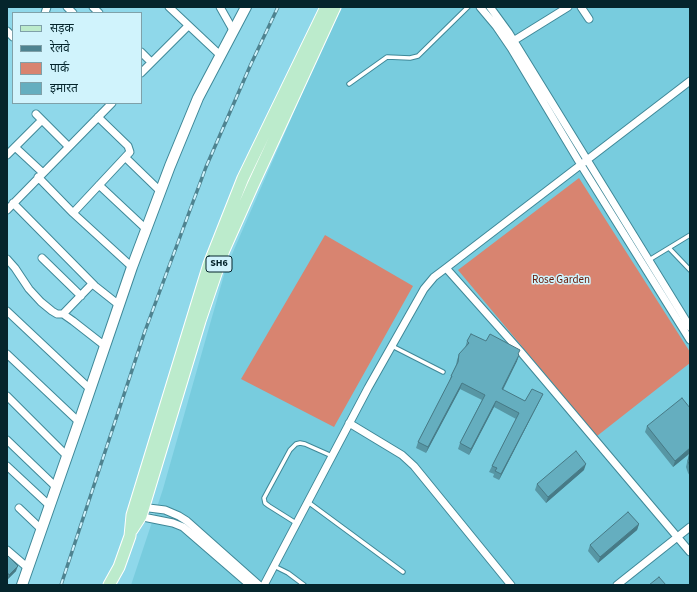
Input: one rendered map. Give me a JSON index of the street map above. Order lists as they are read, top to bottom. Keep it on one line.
{"streets":{"main road":["SH6"]},"parks":["Rose Garden"],"legend":["सड़क","रेलवे","पार्क","इमारत"]}
